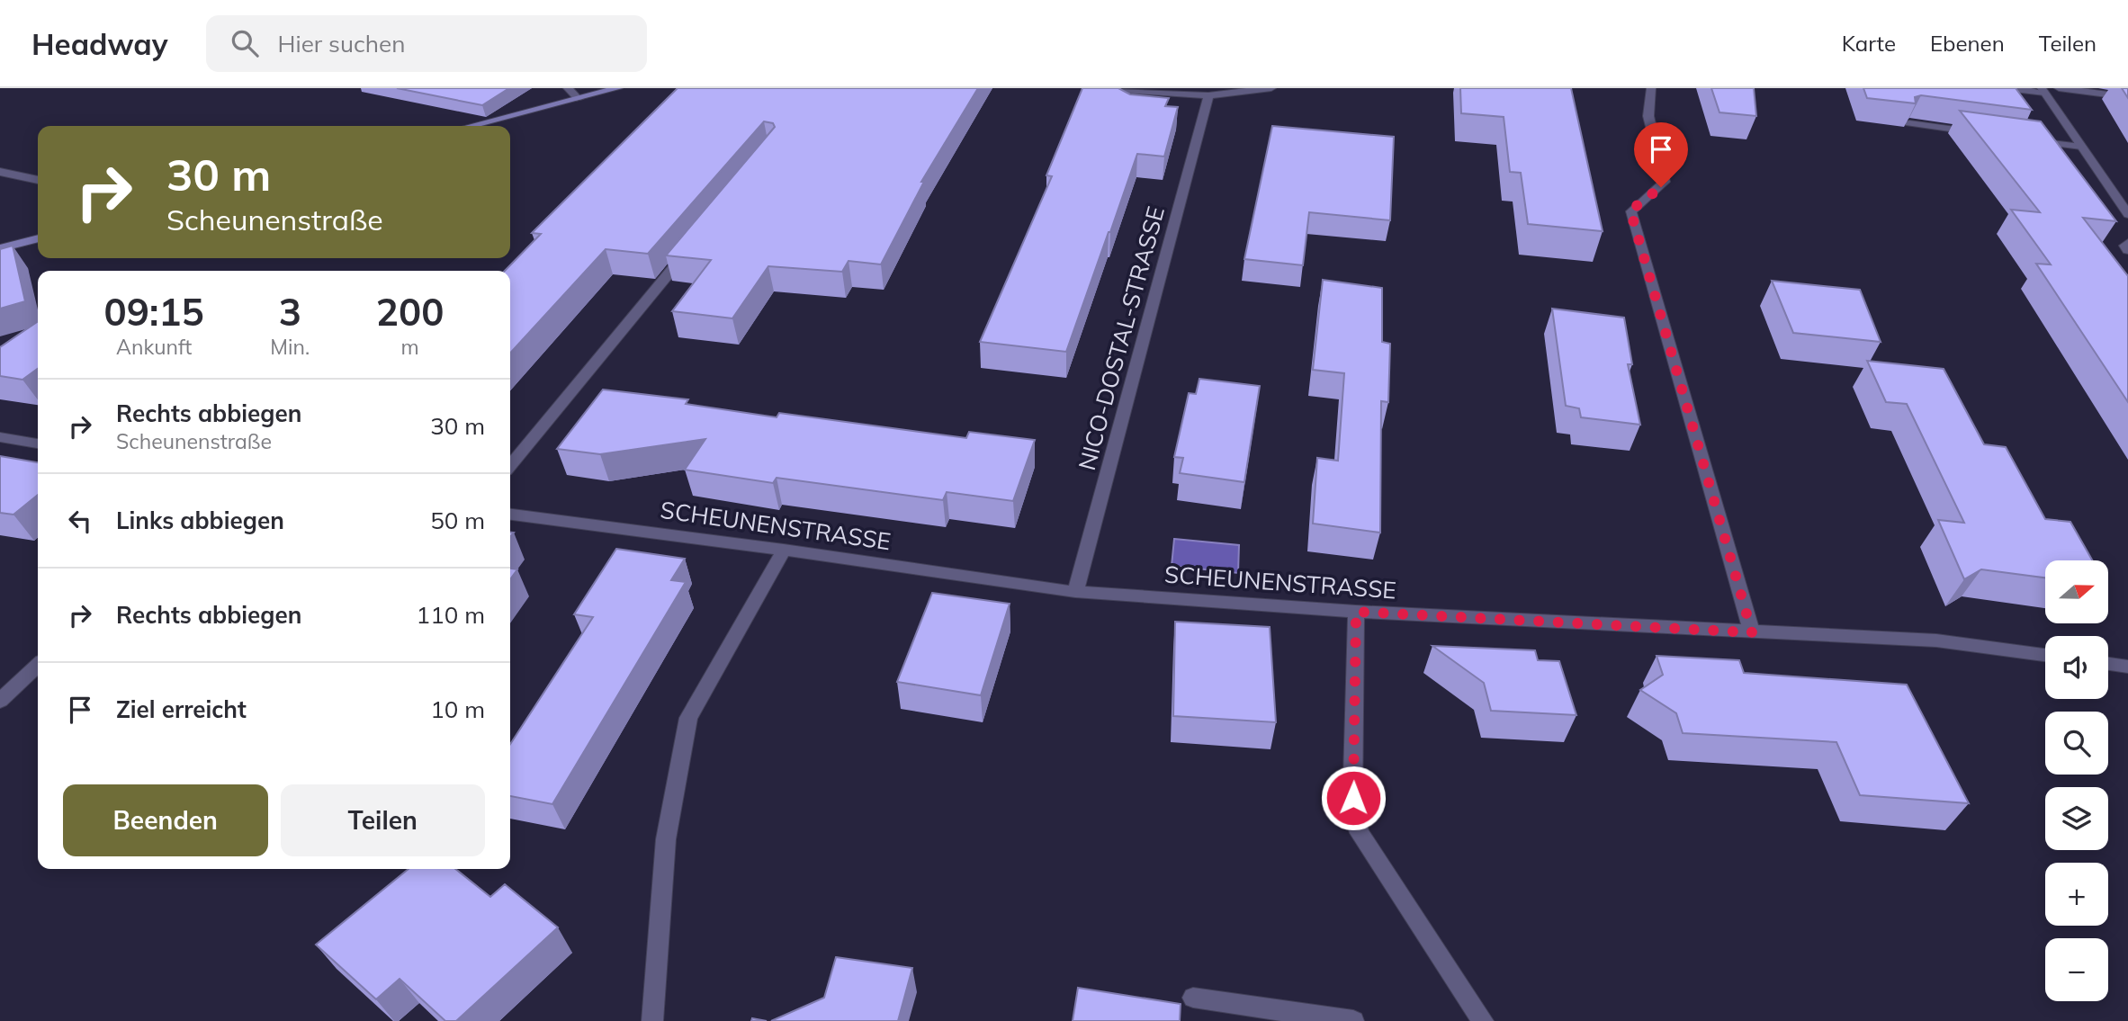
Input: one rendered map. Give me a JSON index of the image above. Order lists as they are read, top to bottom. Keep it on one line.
{"streets":{"street":["NICO-DOSTAL-STRASSE","SCHEUNENSTRASSE"]},"crossings":[["NICO-DOSTAL-STRASSE","SCHEUNENSTRASSE"]],"north":"right","page":{"header":"Headway","search":"Hier suchen","nav":["Karte","Ebenen","Teilen"],"turn":["30 m","Scheunenstraße"],"eta":["09:15","Ankunft","3","Min.","200","m"],"list":[{"name":"Rechts abbiegen","note":"Scheunenstraße","value":"30 m"},{"name":"Links abbiegen","value":"50 m"},{"name":"Rechts abbiegen","value":"110 m"},{"name":"Ziel erreicht","value":"10 m"}],"map_buttons":["+","−"],"buttons":["Beenden","Teilen"]}}
